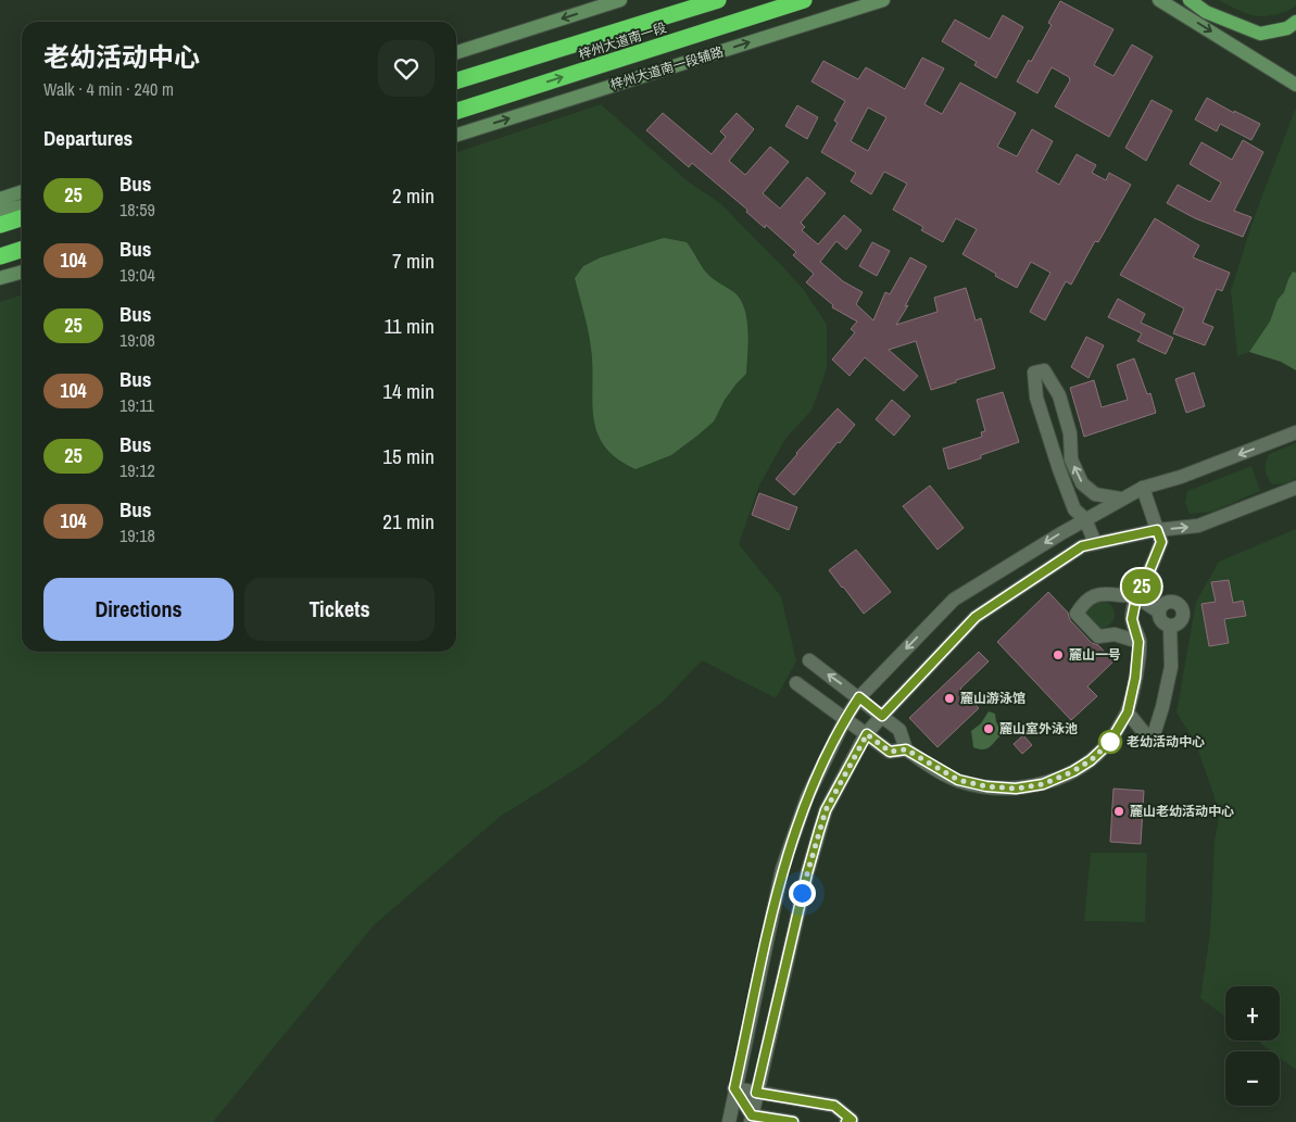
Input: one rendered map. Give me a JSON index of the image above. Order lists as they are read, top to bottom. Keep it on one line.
{"streets":{"highway":["梓州大道南一段"],"main road":["梓州大道南一段辅路"]},"places":["麓山一号","麓山游泳馆","麓山室外泳池","老幼活动中心","麓山老幼活动中心"],"lines":["bus line 25"],"page":{"on_map":"25","heading":[["老幼活动中心","Walk · 4 min · 240 m"],"Departures"],"list":[{"mark":"25","name":"Bus","note":"18:59","value":"2 min"},{"mark":"104","name":"Bus","note":"19:04","value":"7 min"},{"mark":"25","name":"Bus","note":"19:08","value":"11 min"},{"mark":"104","name":"Bus","note":"19:11","value":"14 min"},{"mark":"25","name":"Bus","note":"19:12","value":"15 min"},{"mark":"104","name":"Bus","note":"19:18","value":"21 min"}],"buttons":["Directions","Tickets"],"map_buttons":["+","−"]}}
